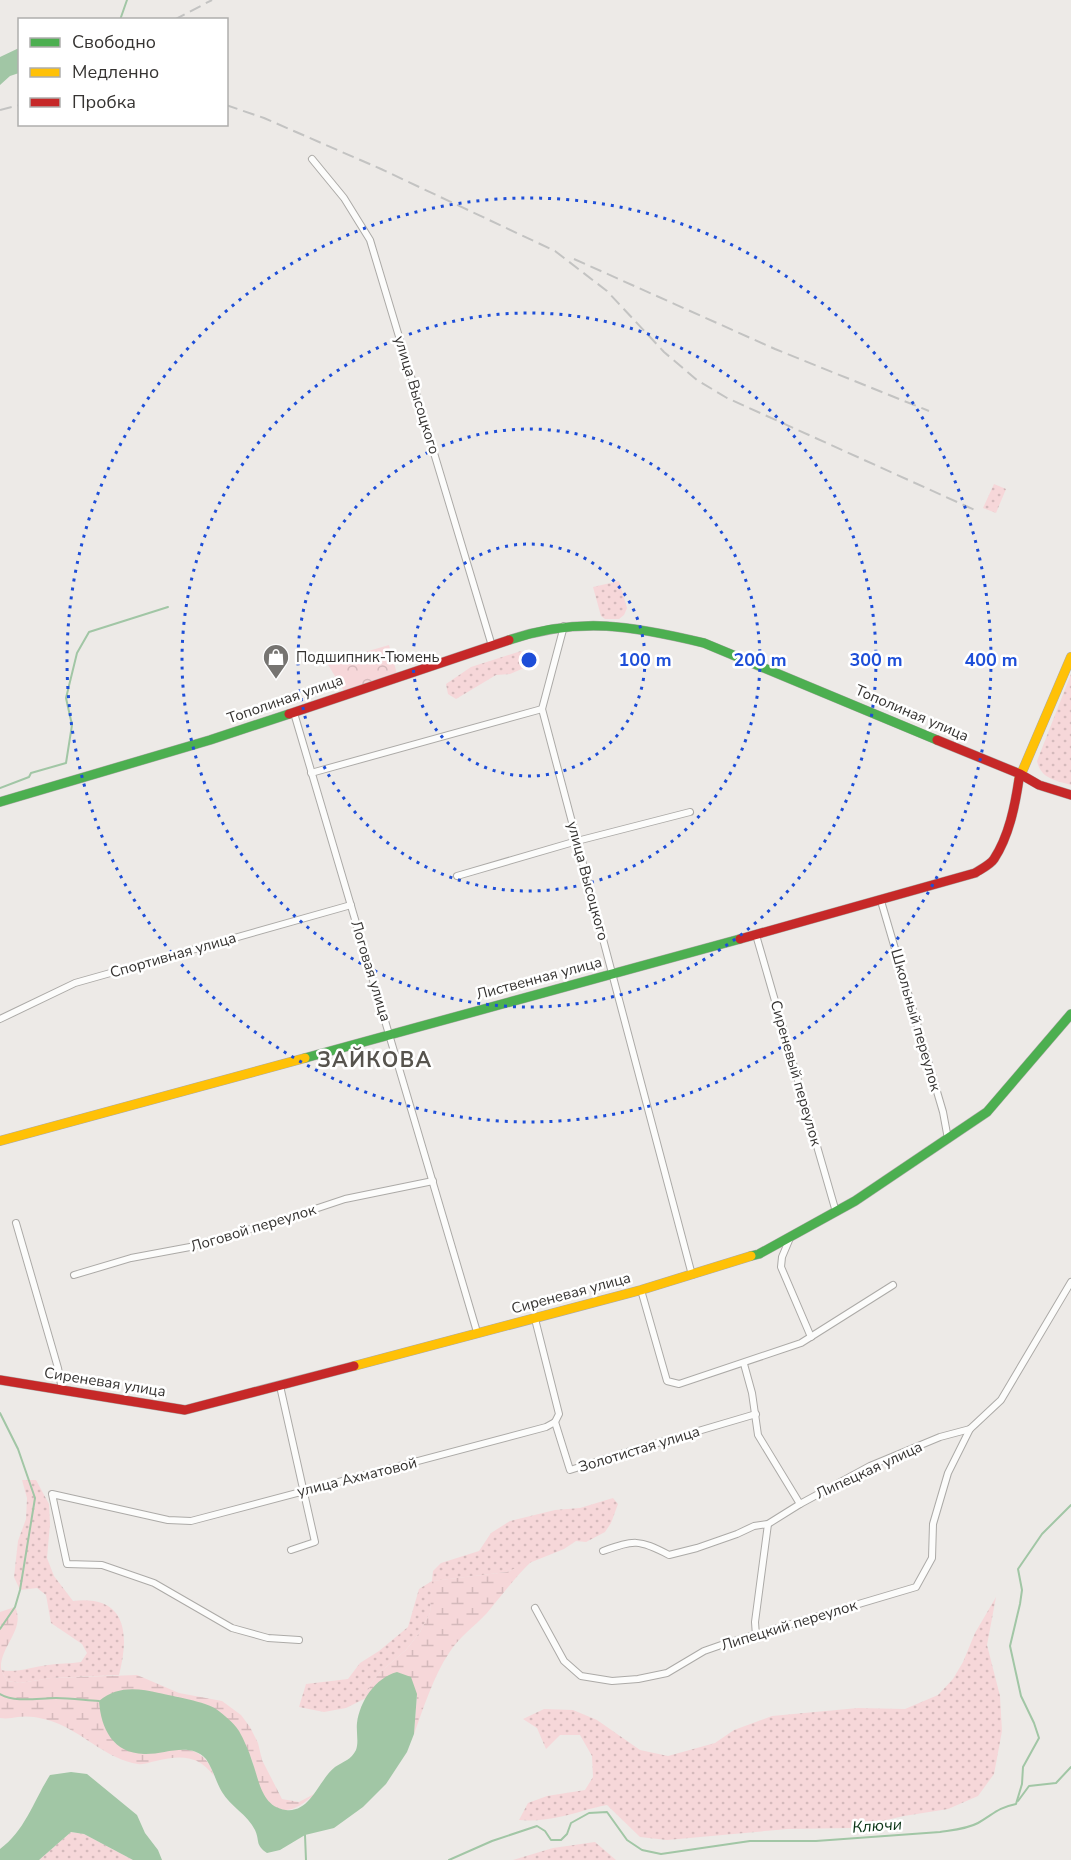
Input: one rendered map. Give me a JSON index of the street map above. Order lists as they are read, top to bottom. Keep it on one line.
{"streets":{"street":["улица Высоцкого","Тополиная улица","Спортивная улица","Логовая улица","Лиственная улица","Школьный переулок","Сиреневый переулок","Логовой переулок","Сиреневая улица","Золотистая улица","Липецкая улица","улица Ахматовой","Липецкий переулок"]},"crossings":[["улица Высоцкого","Тополиная улица"],["улица Высоцкого","Лиственная улица"],["улица Высоцкого","Сиреневая улица"],["Тополиная улица","Логовая улица"],["Тополиная улица","Лиственная улица"],["Спортивная улица","Логовая улица"],["Логовая улица","Лиственная улица"],["Логовая улица","Логовой переулок"],["Логовая улица","Сиреневая улица"],["Лиственная улица","Школьный переулок"],["Лиственная улица","Сиреневый переулок"],["Школьный переулок","Сиреневая улица"],["Сиреневый переулок","Сиреневая улица"],["Золотистая улица","улица Ахматовой"],["Липецкая улица","Липецкий переулок"]],"districts":["ЗАЙКОВА"],"water":["Ключи"],"places":{"shop":["Подшипник-Тюмень"]},"legend":["Свободно","Медленно","Пробка"],"rings":["100 m","200 m","300 m","400 m"]}
